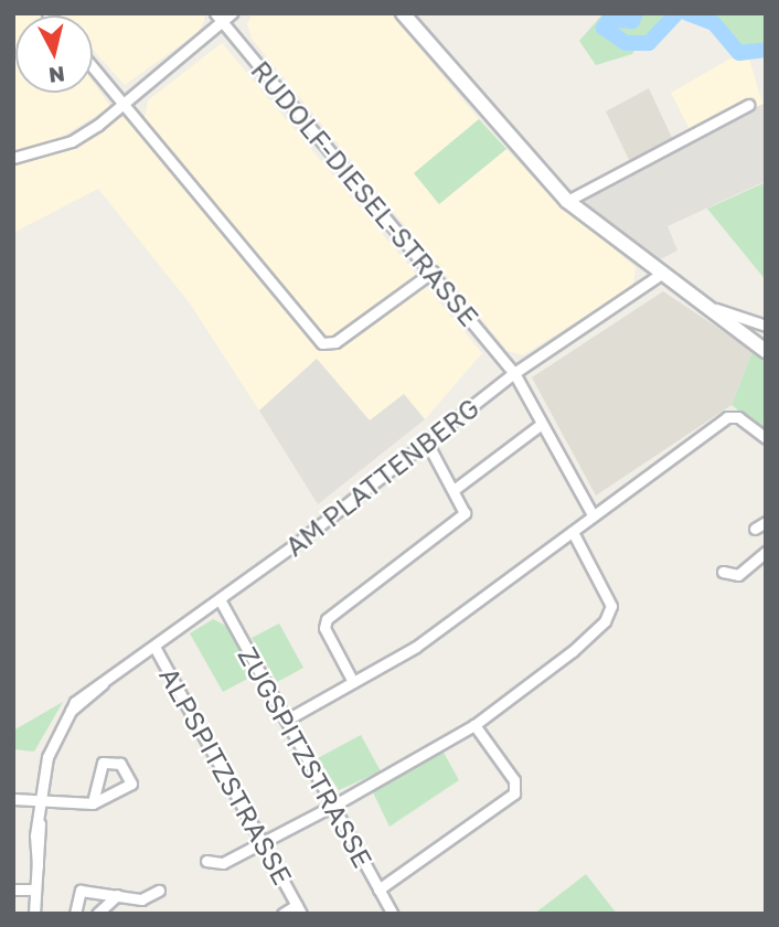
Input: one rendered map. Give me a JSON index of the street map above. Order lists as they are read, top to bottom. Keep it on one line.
{"streets":{"street":["RUDOLF-DIESEL-STRASSE","AM PLATTENBERG","ZUGSPITZSTRASSE","ALPSPITZSTRASSE"]},"crossings":[["RUDOLF-DIESEL-STRASSE","AM PLATTENBERG"],["AM PLATTENBERG","ZUGSPITZSTRASSE"],["AM PLATTENBERG","ALPSPITZSTRASSE"]],"north":"bottom"}
